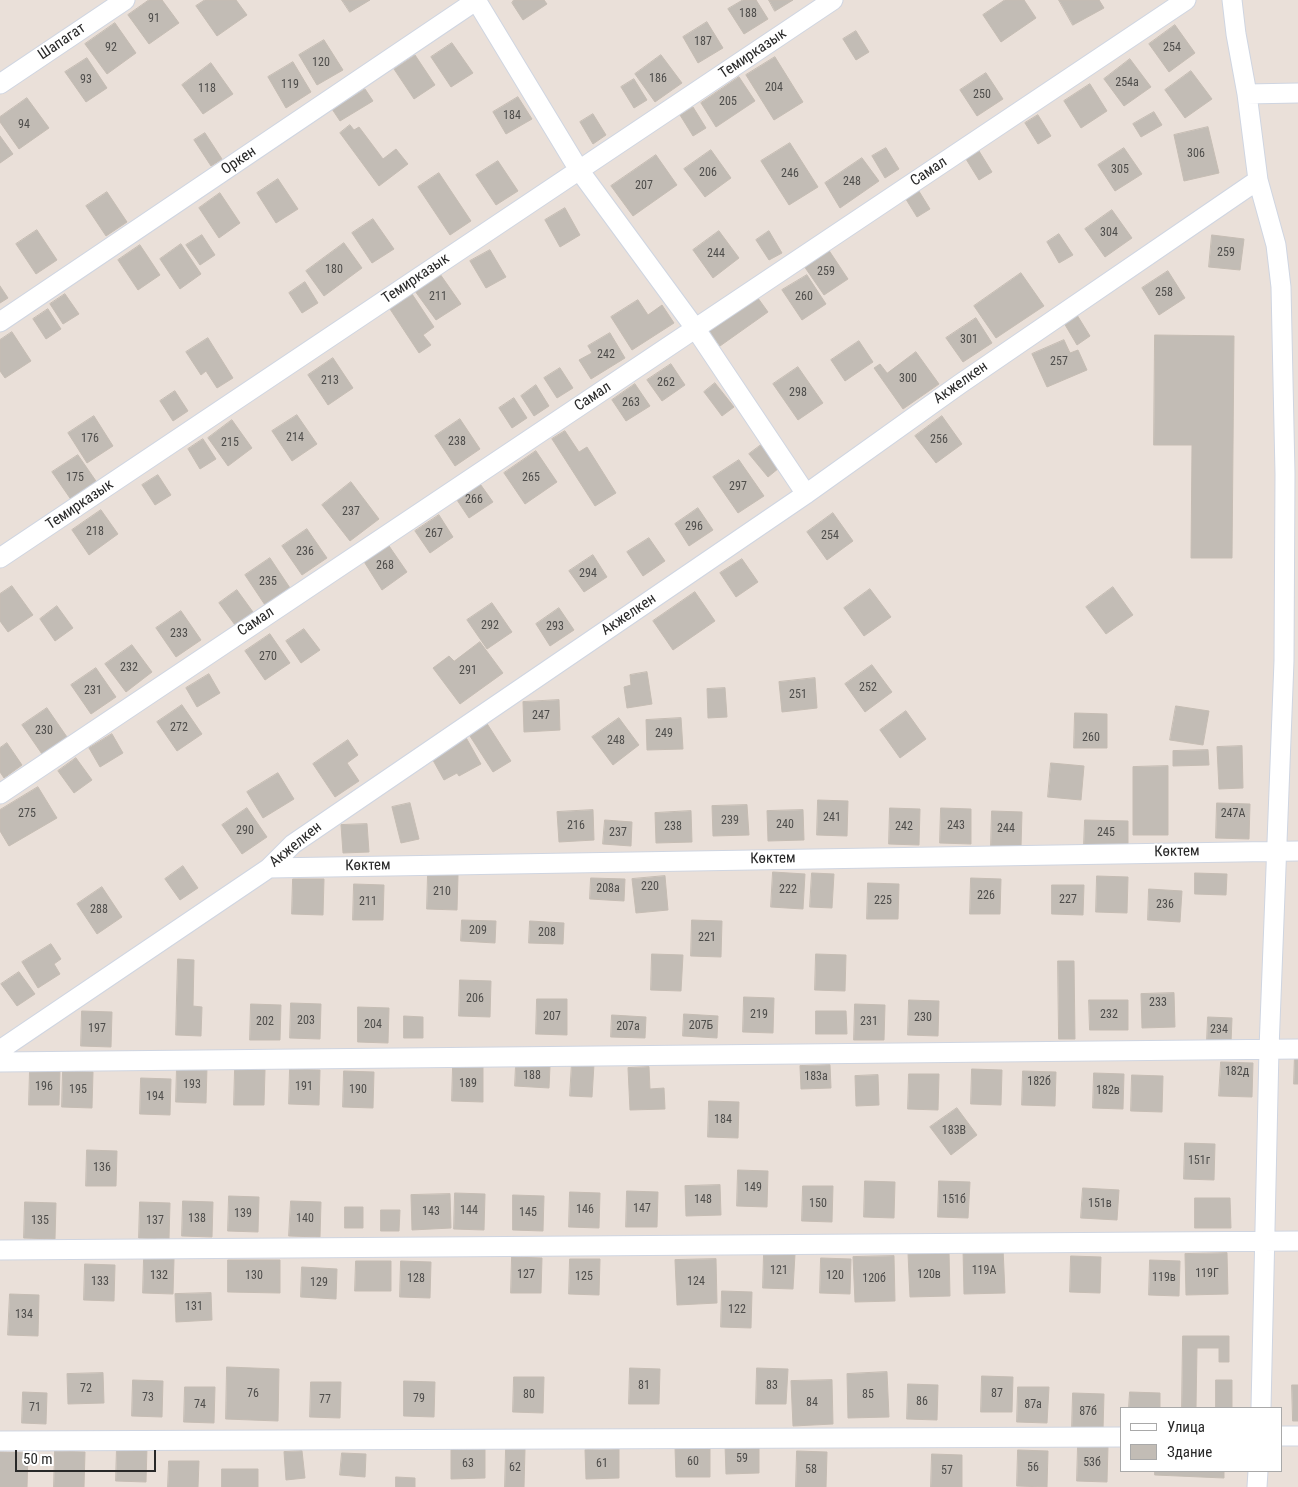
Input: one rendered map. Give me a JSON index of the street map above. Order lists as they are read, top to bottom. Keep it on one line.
{"streets":{"street":["Шапагат","Темирказык","Оркен","Самал","Акжелкен","Көктем"]},"crossings":[["Акжелкен","Көктем"]],"house_numbers":["188","91","187","92","254","120","186","93","254а","119","204","118","250","205","184","94","306","305","206","246","248","207","304","259","244","180","259","258","211","260","301","242","257","300","213","262","298","263","214","176","256","238","215","175","265","297","266","237","296","218","267","254","236","268","294","235","292","293","233","270","232","291","252","231","251","247","272","230","249","260","248","275","247А","241","239","240","216","243","238","242","244","290","237","245","220","208а","222","210","226","227","225","211","236","288","209","208","221","206","233","219","232","207","230","203","202","231","204","207Б","207а","197","234","182д","188","183а","182б","189","193","196","191","195","190","182в","194","184","183В","151г","136","149","148","151б","150","151в","147","146","144","143","145","139","138","140","135","137","121","119А","119Г","127","120в","132","130","120","125","119в","128","120б","133","124","129","131","122","134","81","83","72","76","87","80","85","73","79","77","86","84","74","87а","71","87б","59","60","53б","63","61","62","56","58","57"],"legend":["Улица","Здание"],"scale_bar":"50 m"}
